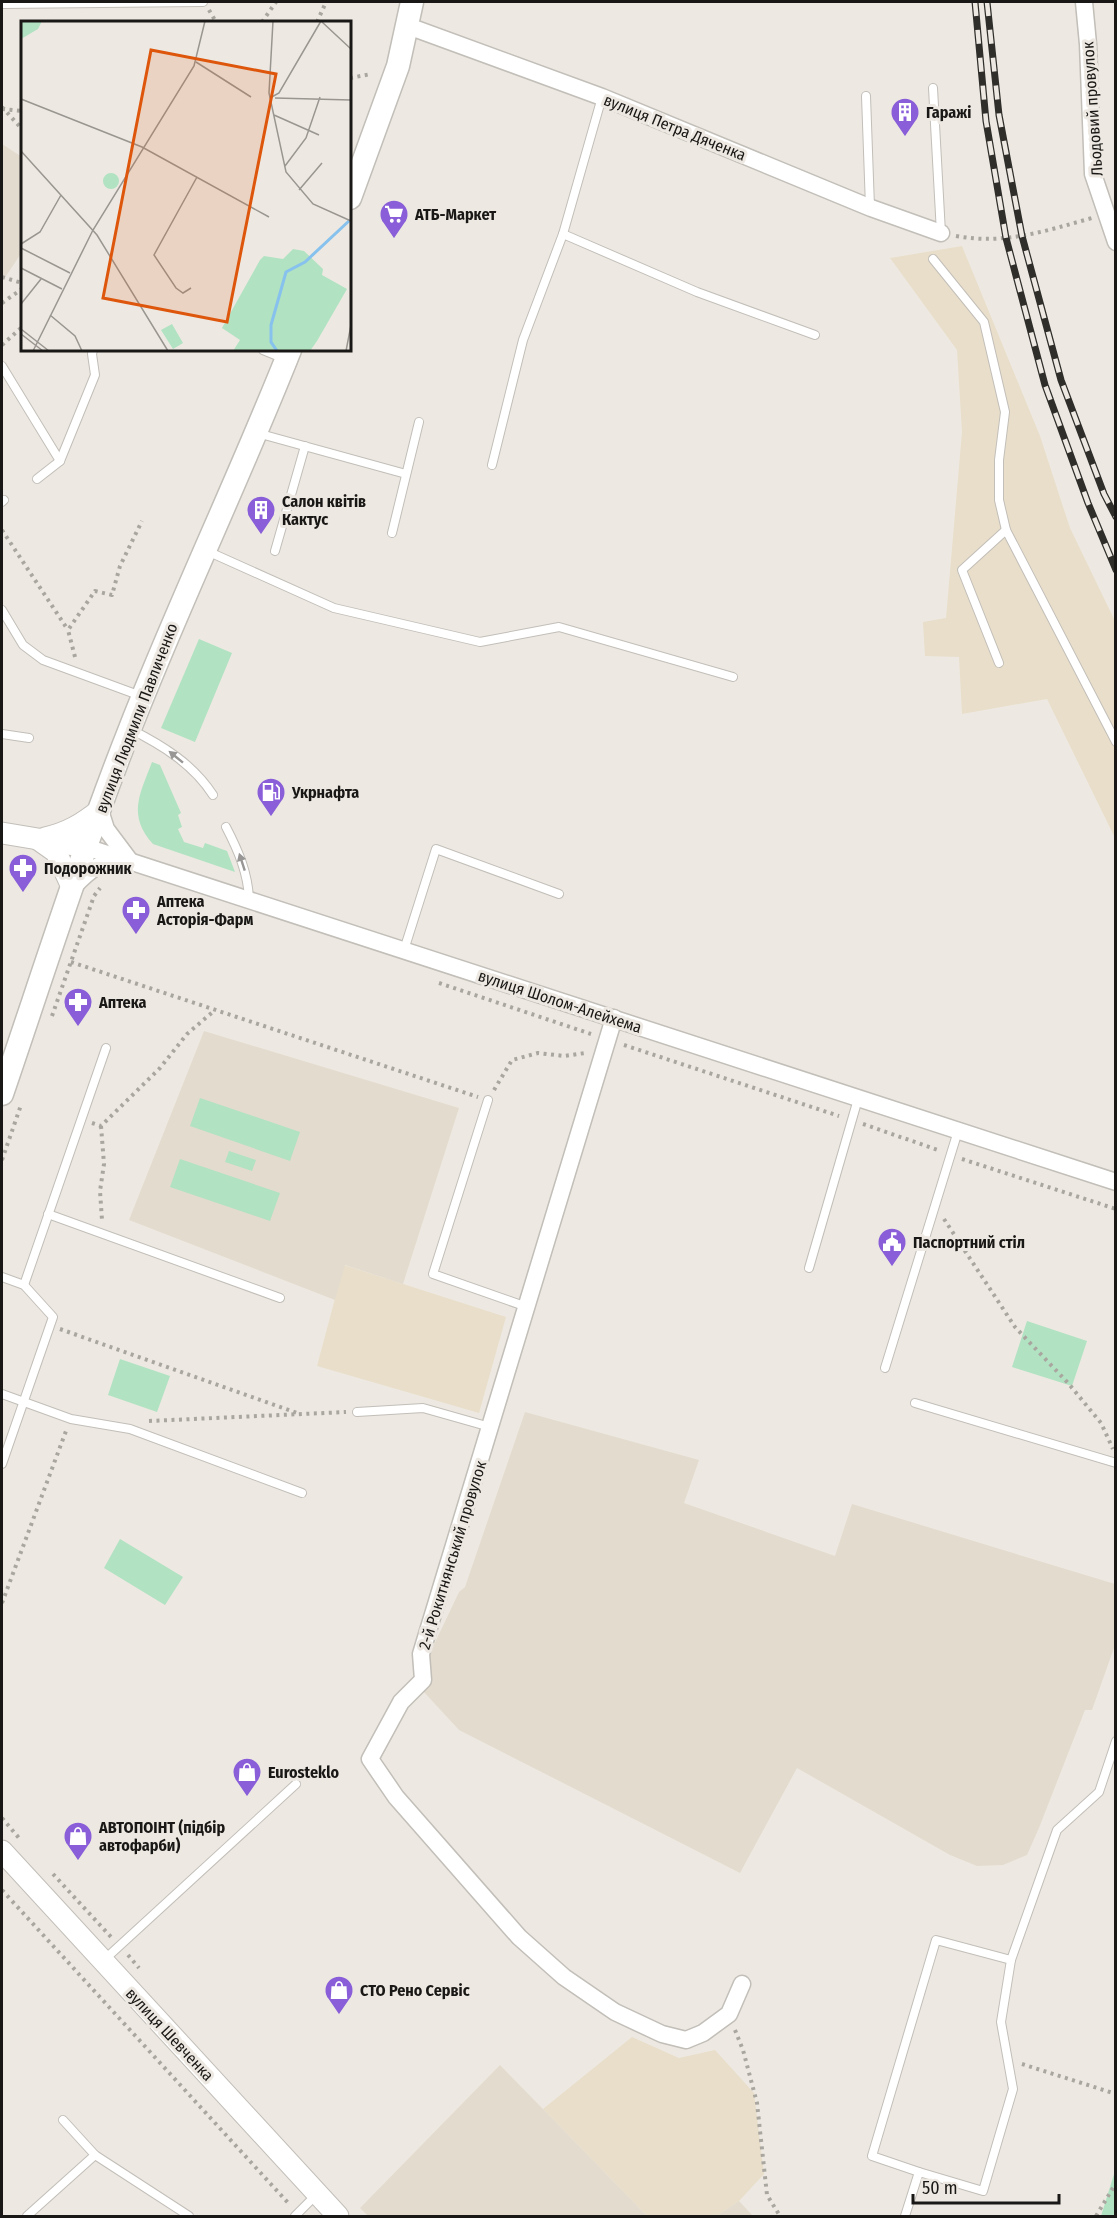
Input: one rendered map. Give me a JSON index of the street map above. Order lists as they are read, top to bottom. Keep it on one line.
{"streets":{"main road":["вулиця Людмили Павличенко"],"street":["Льодовий провулок","вулиця Петра Дяченка","вулиця Шолом-Алейхема","2-й Рокитнянський провулок","вулиця Шевченка"]},"crossings":[["вулиця Людмили Павличенко","вулиця Шолом-Алейхема"],["вулиця Шолом-Алейхема","2-й Рокитнянський провулок"]],"places":{"building":["Гаражі","Салон квітів Кактус"],"supermarket":["АТБ-Маркет"],"fuel station":["Укрнафта"],"pharmacy":["Подорожник","Аптека Асторія-Фарм","Аптека"],"public building":["Паспортний стіл"],"shop":["Eurosteklo","АВТОПОІНТ (підбір автофарби)","СТО Рено Сервіс"]},"scale_bar":"50 m"}
